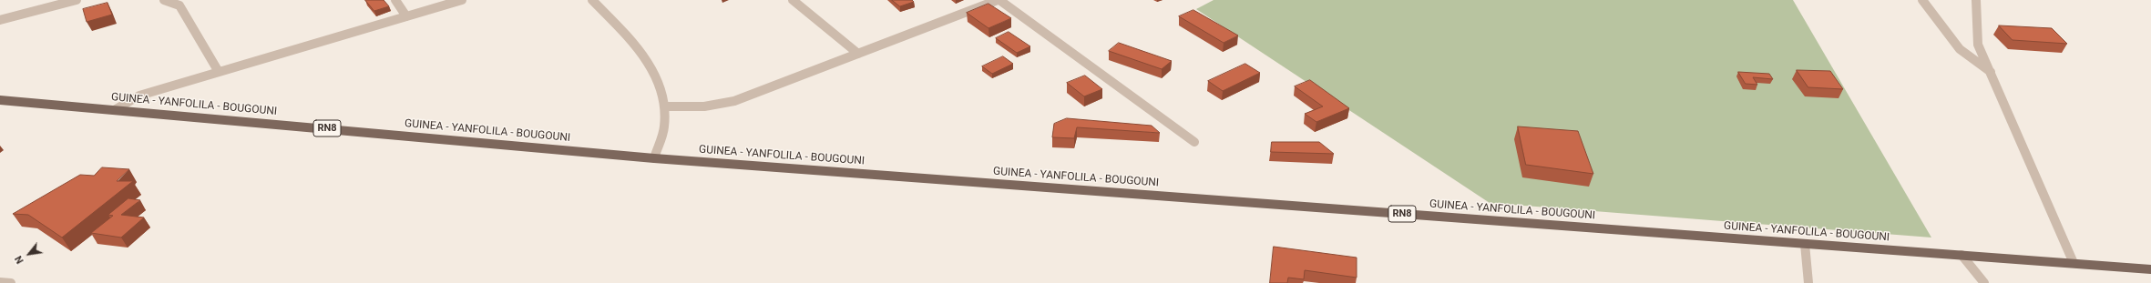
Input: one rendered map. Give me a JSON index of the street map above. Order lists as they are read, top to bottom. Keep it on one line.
{"streets":{"main road":["GUINEA - YANFOLILA - BOUGOUNI","RN8"]},"north":"bottom left"}
